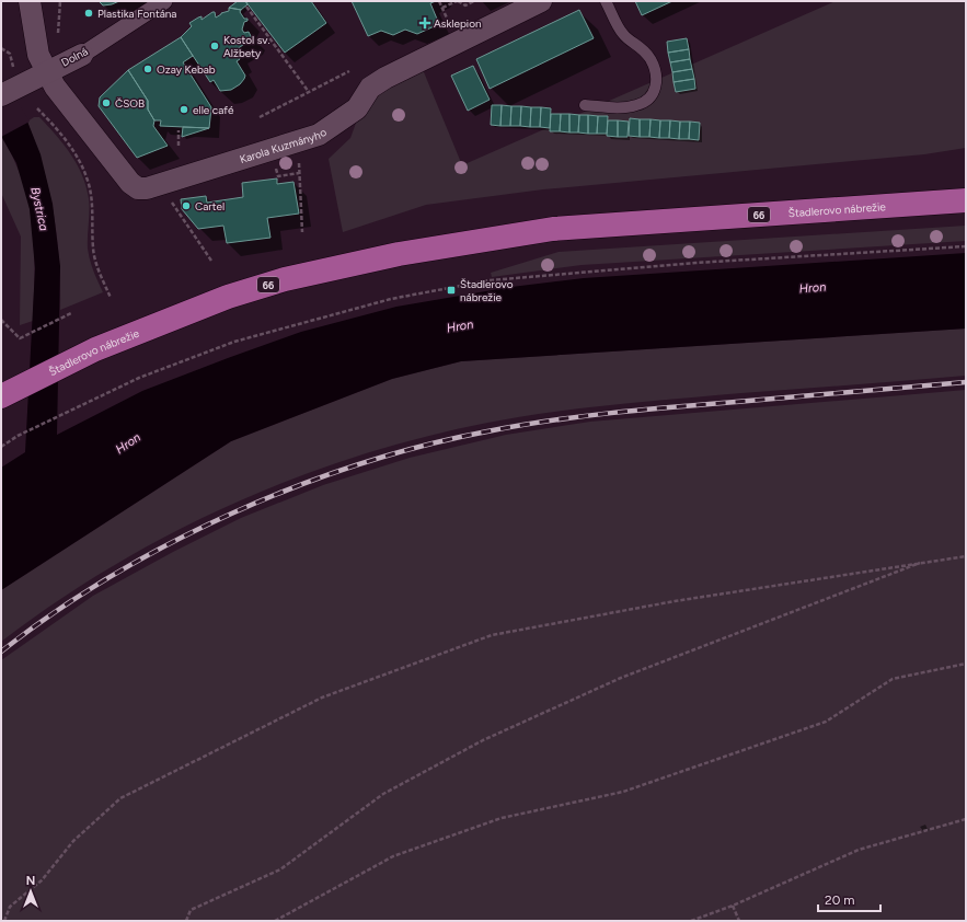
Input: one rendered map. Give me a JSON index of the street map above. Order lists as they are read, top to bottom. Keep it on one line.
{"streets":{"main road":["Štadlerovo nábrežie","66"],"street":["Dolná","Karola Kuzmányho"]},"crossings":[["Dolná","Karola Kuzmányho"]],"water":["Bystrica","Hron"],"places":{"other":["Plastika Fontána","Kostol sv. Alžbety","Ozay Kebab","ČSOB","elle café","Cartel"],"health":["Asklepion"],"transit":["Štadlerovo nábrežie"]},"scale_bar":"20 m","north":"top"}
